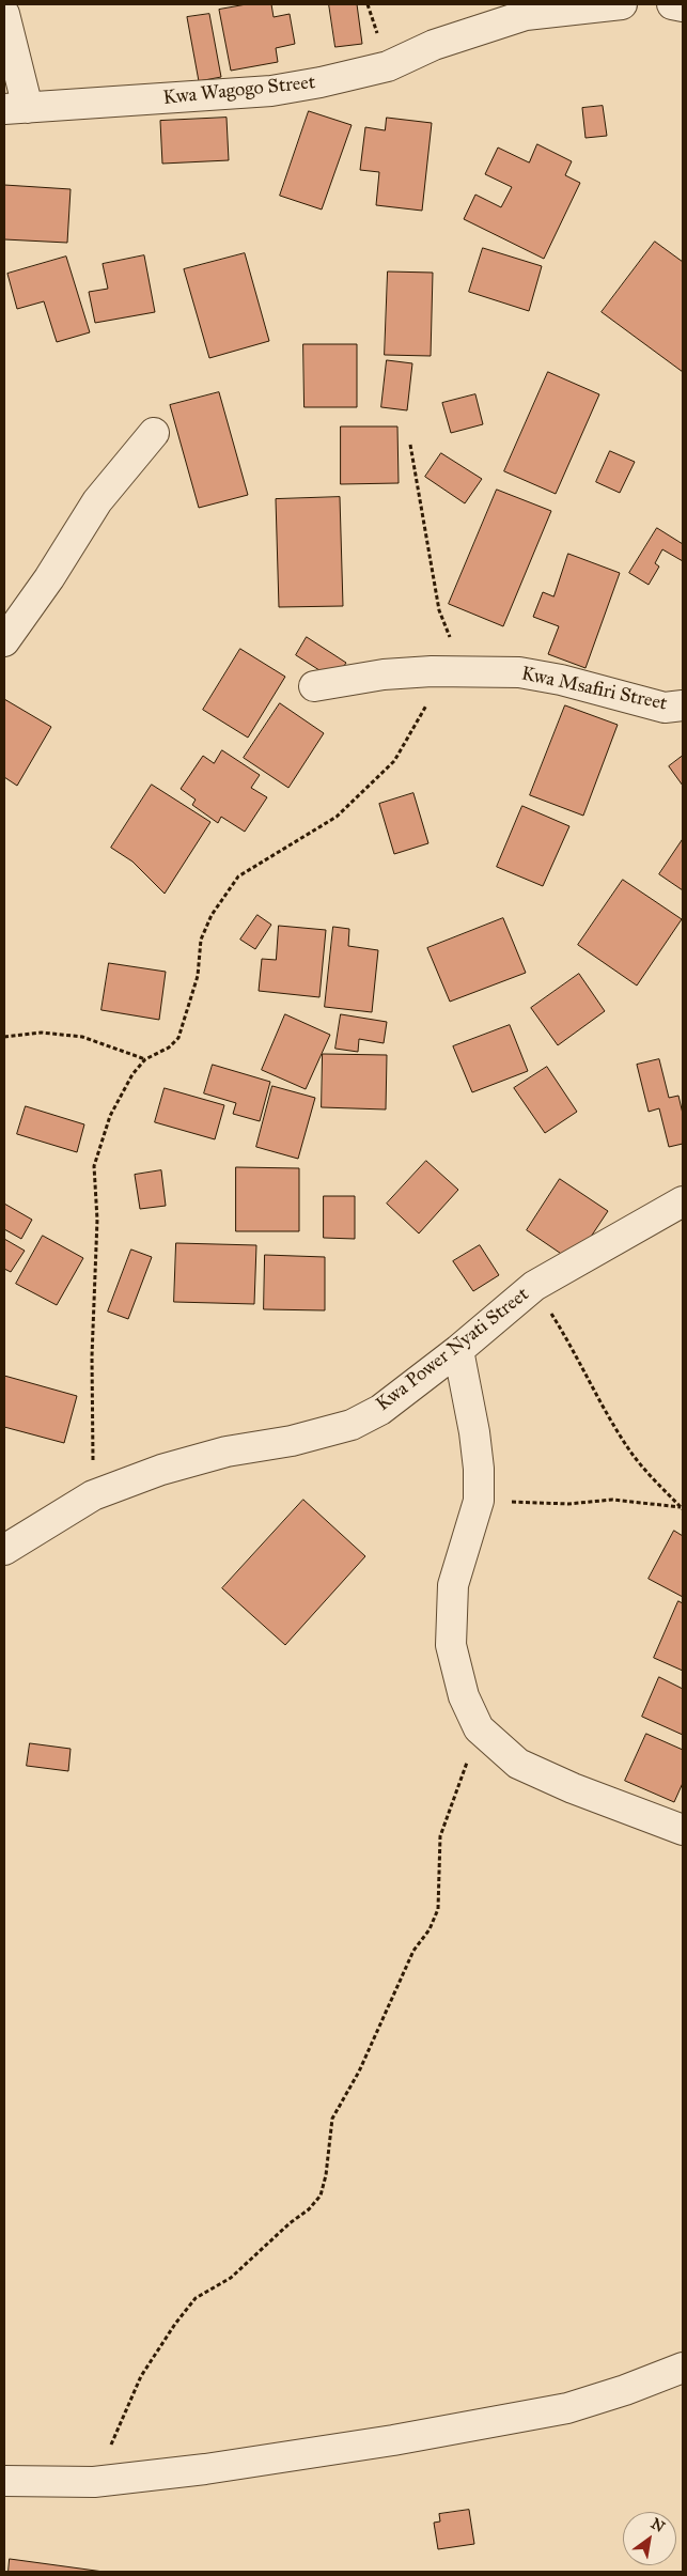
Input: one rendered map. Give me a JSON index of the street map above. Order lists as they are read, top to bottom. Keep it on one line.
{"streets":{"street":["Kwa Wagogo Street","Kwa Msafiri Street","Kwa Power Nyati Street"]},"north":"top right"}
